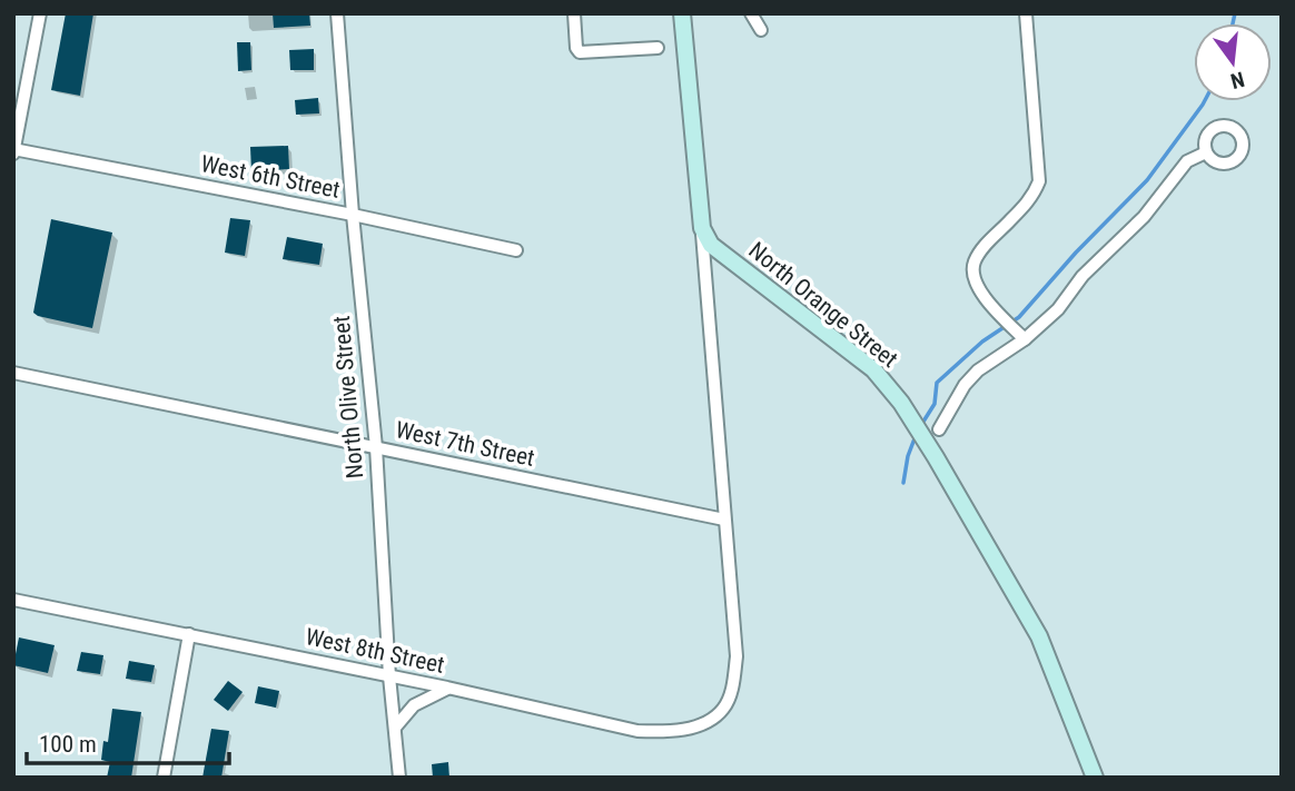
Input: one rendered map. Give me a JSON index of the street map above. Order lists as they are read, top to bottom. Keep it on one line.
{"streets":{"street":["West 6th Street","North Orange Street","North Olive Street","West 7th Street","West 8th Street"]},"crossings":[["West 6th Street","North Olive Street"],["North Olive Street","West 7th Street"],["North Olive Street","West 8th Street"],["West 7th Street","West 8th Street"]],"scale_bar":"100 m","north":"bottom"}
